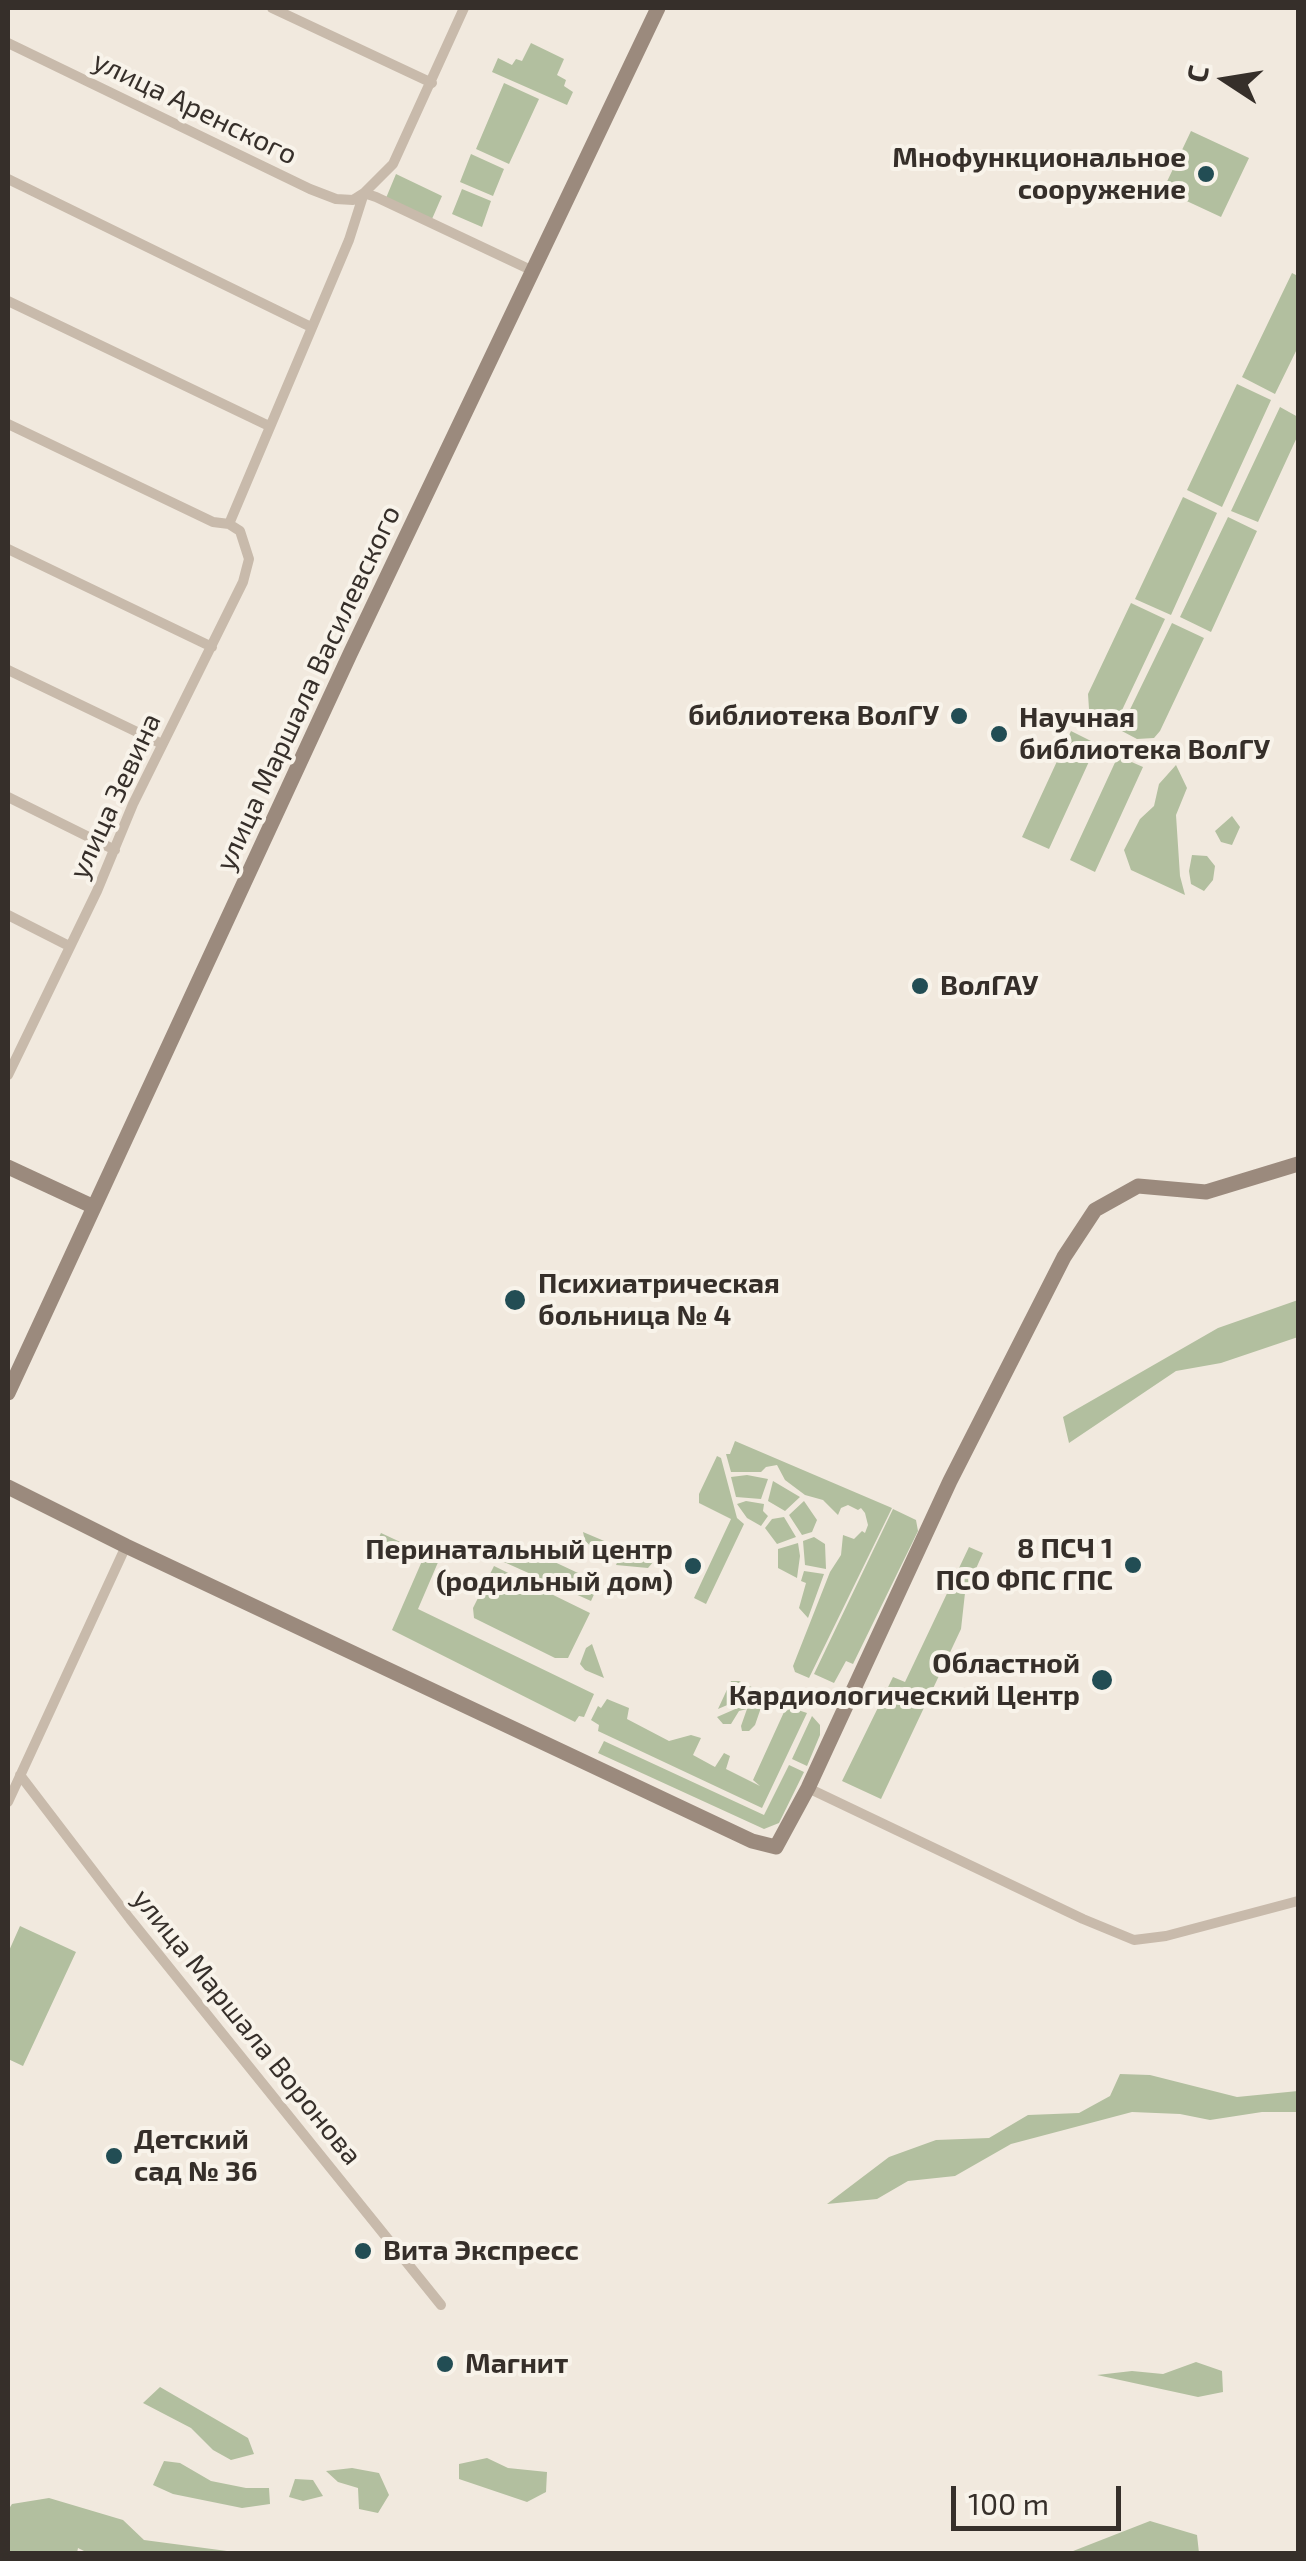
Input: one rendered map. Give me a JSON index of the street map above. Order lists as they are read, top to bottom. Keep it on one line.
{"streets":{"street":["улица Аренского","улица Маршала Василевского","улица Зевина","улица Маршала Воронова"]},"places":["Мнофункциональное сооружение","библиотека ВолГУ","Научная библиотека ВолГУ","ВолГАУ","Психиатрическая больница № 4","8 ПСЧ 1 ПСО ФПС ГПС","Перинатальный центр (родильный дом)","Областной Кардиологический Центр","Детский сад № 36","Вита Экспресс","Магнит"],"scale_bar":"100 m","north":"left"}
